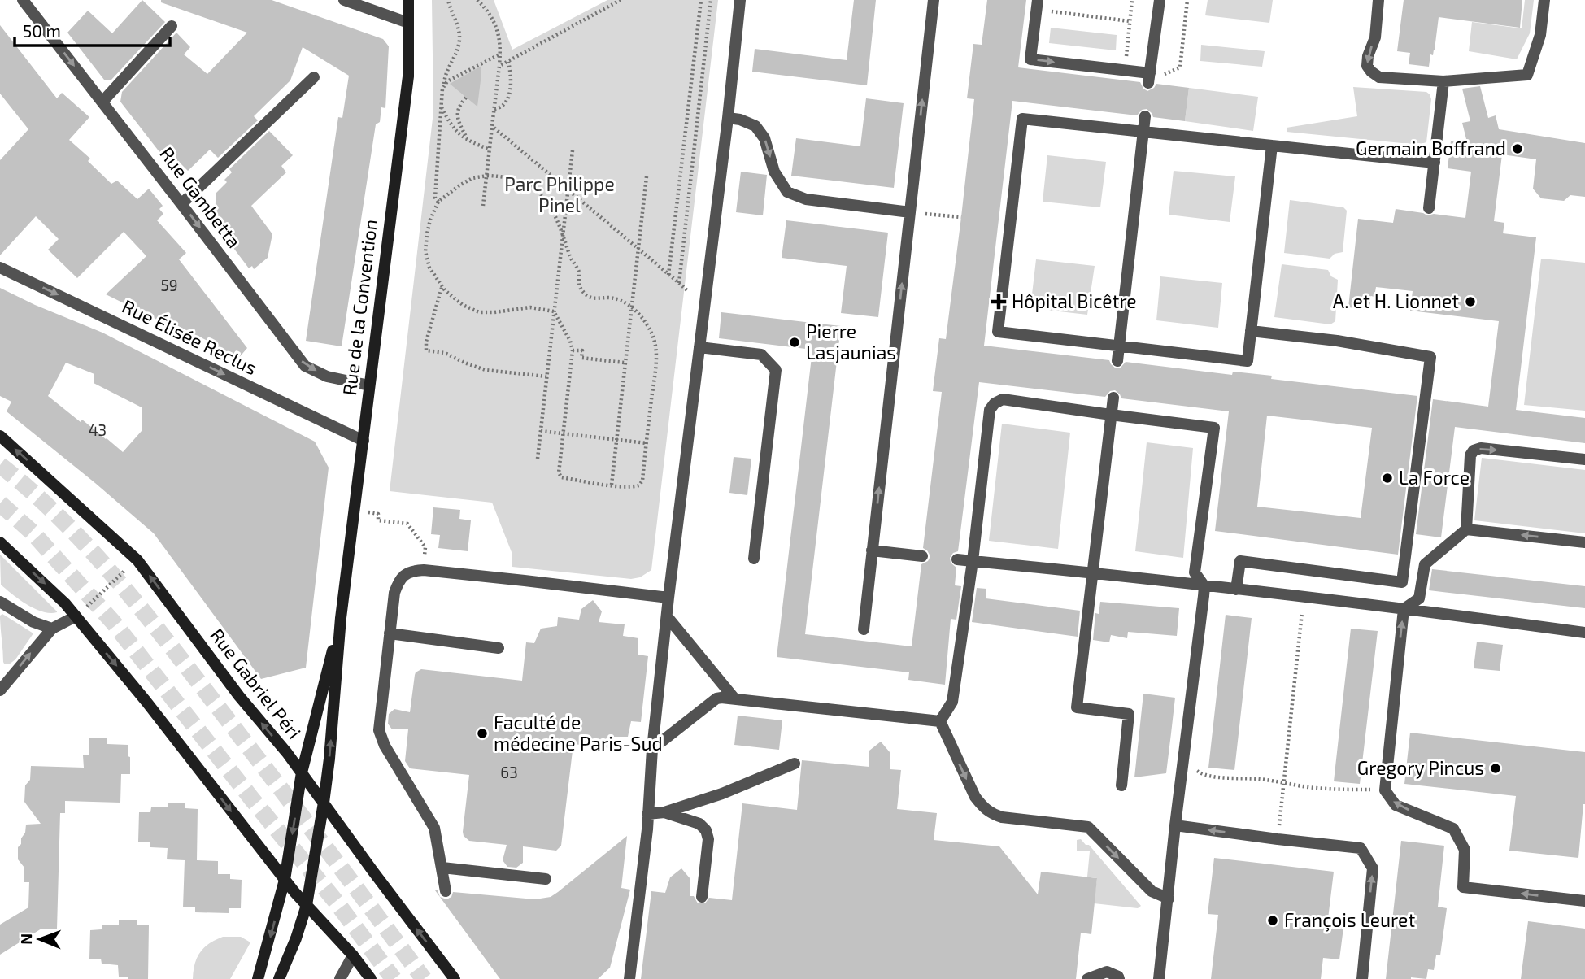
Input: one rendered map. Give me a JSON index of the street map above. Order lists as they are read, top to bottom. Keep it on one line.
{"streets":{"main road":["Rue de la Convention","Rue Gabriel Péri"],"street":["Rue Gambetta","Rue Élisée Reclus"]},"crossings":[["Rue Gambetta","Rue de la Convention"],["Rue de la Convention","Rue Élisée Reclus"],["Rue de la Convention","Rue Gabriel Péri"]],"one_way":["Rue Gambetta","Rue Élisée Reclus"],"parks":["Parc Philippe Pinel"],"places":{"other":["Germain Boffrand","A. et H. Lionnet","Pierre Lasjaunias","La Force","Faculté de médecine Paris-Sud","Gregory Pincus","François Leuret"],"health":["Hôpital Bicêtre"]},"house_numbers":["59","43","63"],"scale_bar":"50 m","north":"left"}
